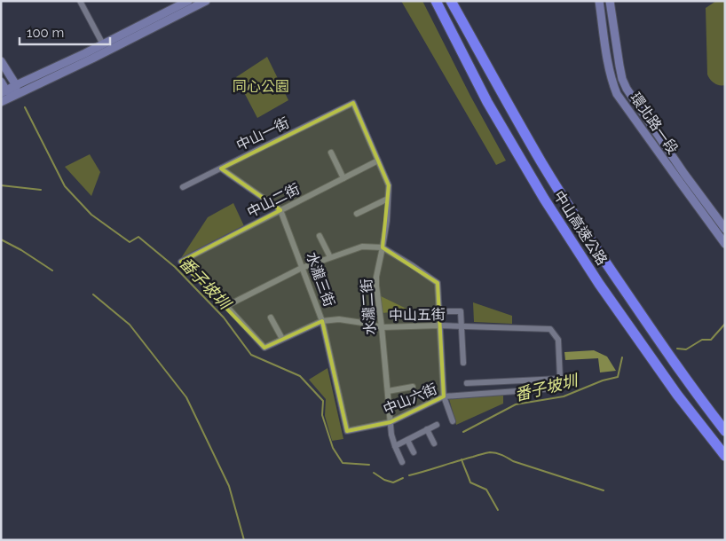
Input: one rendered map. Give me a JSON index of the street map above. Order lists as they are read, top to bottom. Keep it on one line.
{"streets":{"highway":["中山高速公路"],"street":["環北路一段","中山一街","中山二街","水瀧三街","水瀧二街","中山五街","中山六街"]},"crossings":[["中山一街","水瀧二街"],["中山二街","水瀧三街"],["中山二街","水瀧二街"],["中山二街","中山五街"],["水瀧三街","中山五街"],["水瀧三街","中山六街"],["水瀧二街","中山五街"],["水瀧二街","中山六街"],["中山五街","中山六街"]],"water":["番子坡圳"],"parks":["同心公園"],"scale_bar":"100 m"}
